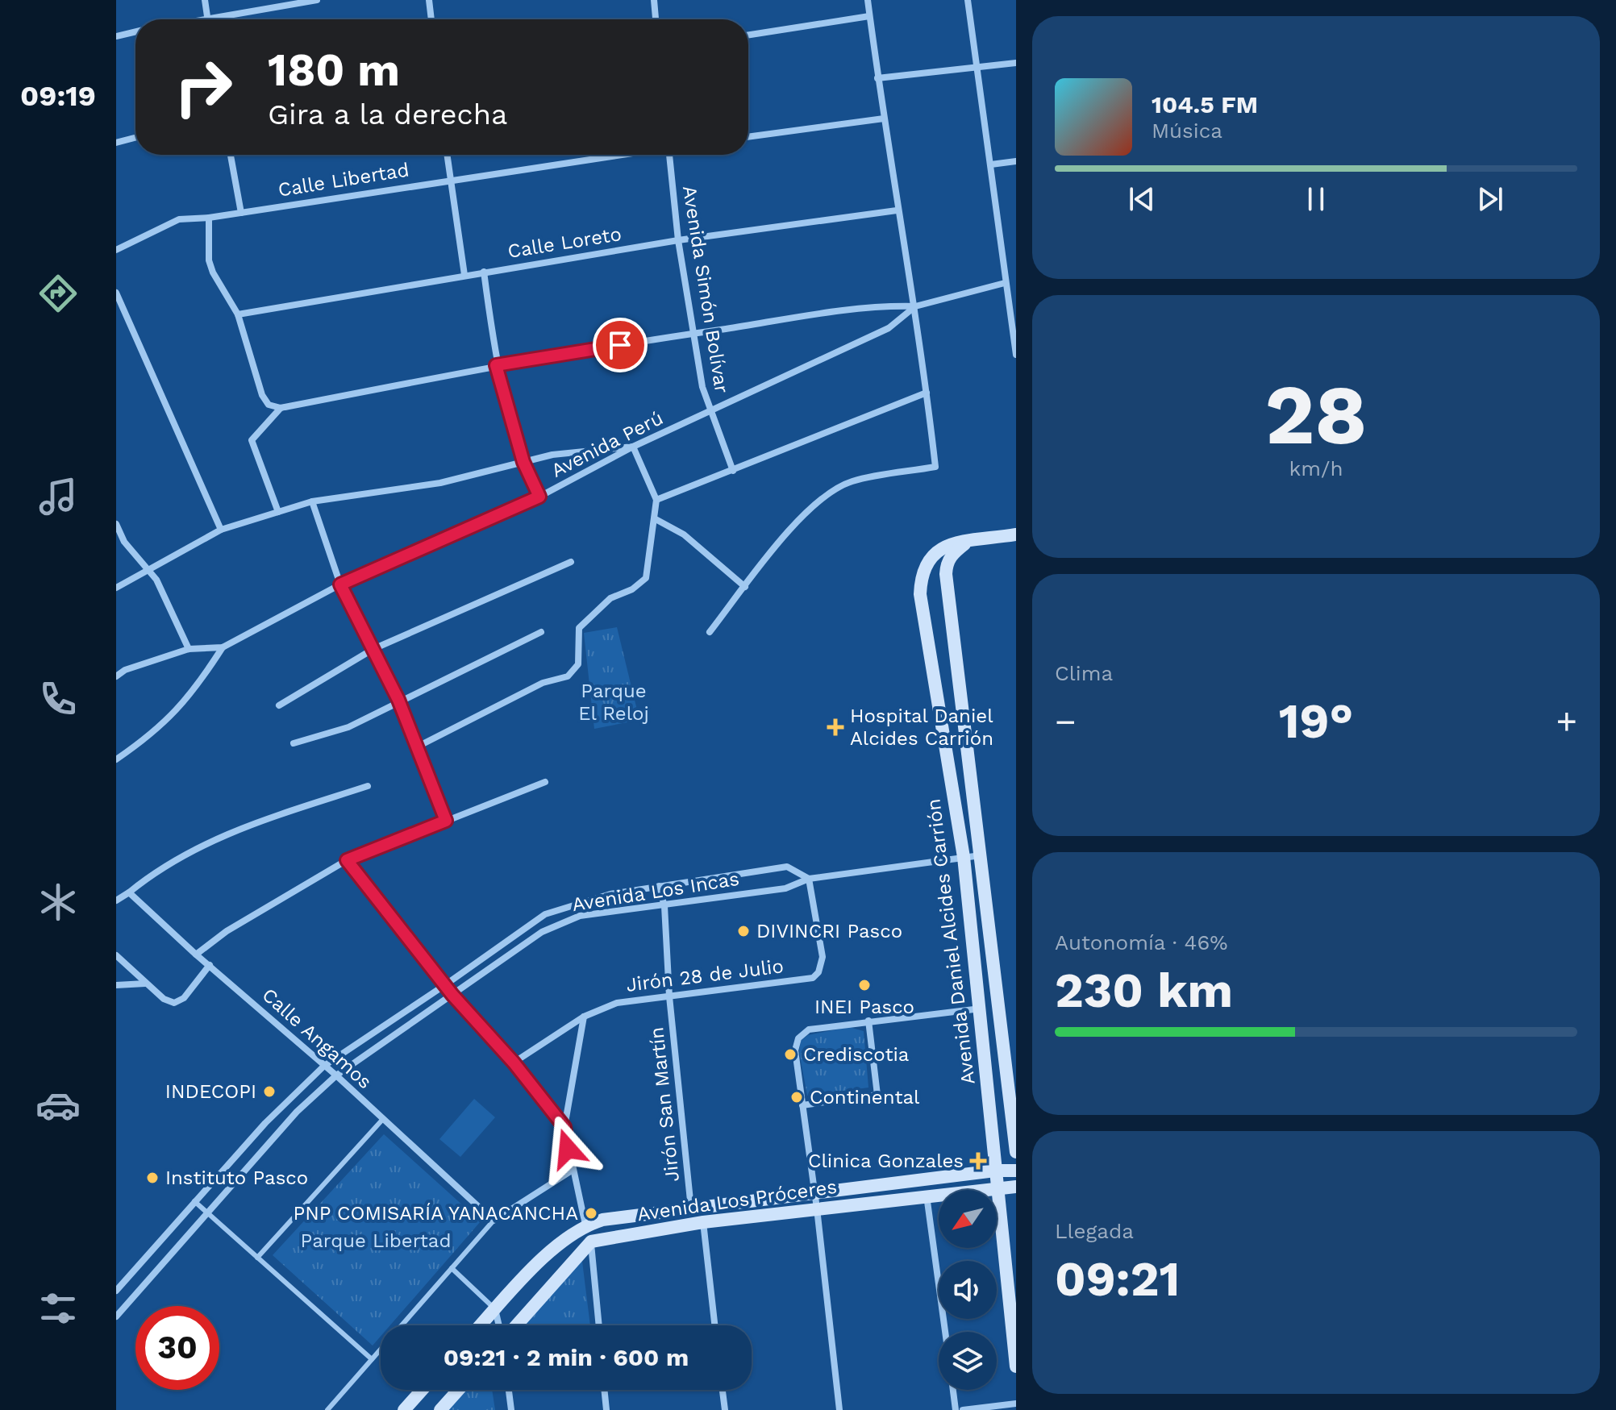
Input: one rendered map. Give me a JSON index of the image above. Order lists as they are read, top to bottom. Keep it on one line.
{"streets":{"street":["Calle Libertad","Calle Loreto","Avenida Simón Bolívar","Avenida Perú","Avenida Los Incas","Avenida Daniel Alcides Carrión","Jirón 28 de Julio","Calle Angamos","Jirón San Martín","Avenida Los Próceres"]},"crossings":[["Calle Loreto","Avenida Simón Bolívar"],["Avenida Simón Bolívar","Avenida Perú"],["Avenida Los Incas","Avenida Daniel Alcides Carrión"],["Avenida Los Incas","Jirón 28 de Julio"],["Avenida Los Incas","Calle Angamos"],["Avenida Los Incas","Jirón San Martín"],["Avenida Daniel Alcides Carrión","Avenida Los Próceres"],["Jirón 28 de Julio","Jirón San Martín"],["Jirón San Martín","Avenida Los Próceres"]],"parks":["Parque El Reloj","Parque Libertad"],"places":{"health":["Hospital Daniel Alcides Carrión","Clinica Gonzales"],"other":["DIVINCRI Pasco","INEI Pasco","Crediscotia","INDECOPI","Continental","Instituto Pasco","PNP COMISARÍA YANACANCHA"]},"north":"bottom left","page":{"tabs":"09:19","turn":["180 m","Gira a la derecha"],"song":["104.5 FM","Música"],"tile":[["28","km/h"],"Clima",["Autonomía · 46%","230 km"],["Llegada","09:21"]],"heat":["−","19°","+"],"limit":"30","trip":"09:21 · 2 min · 600 m"}}
